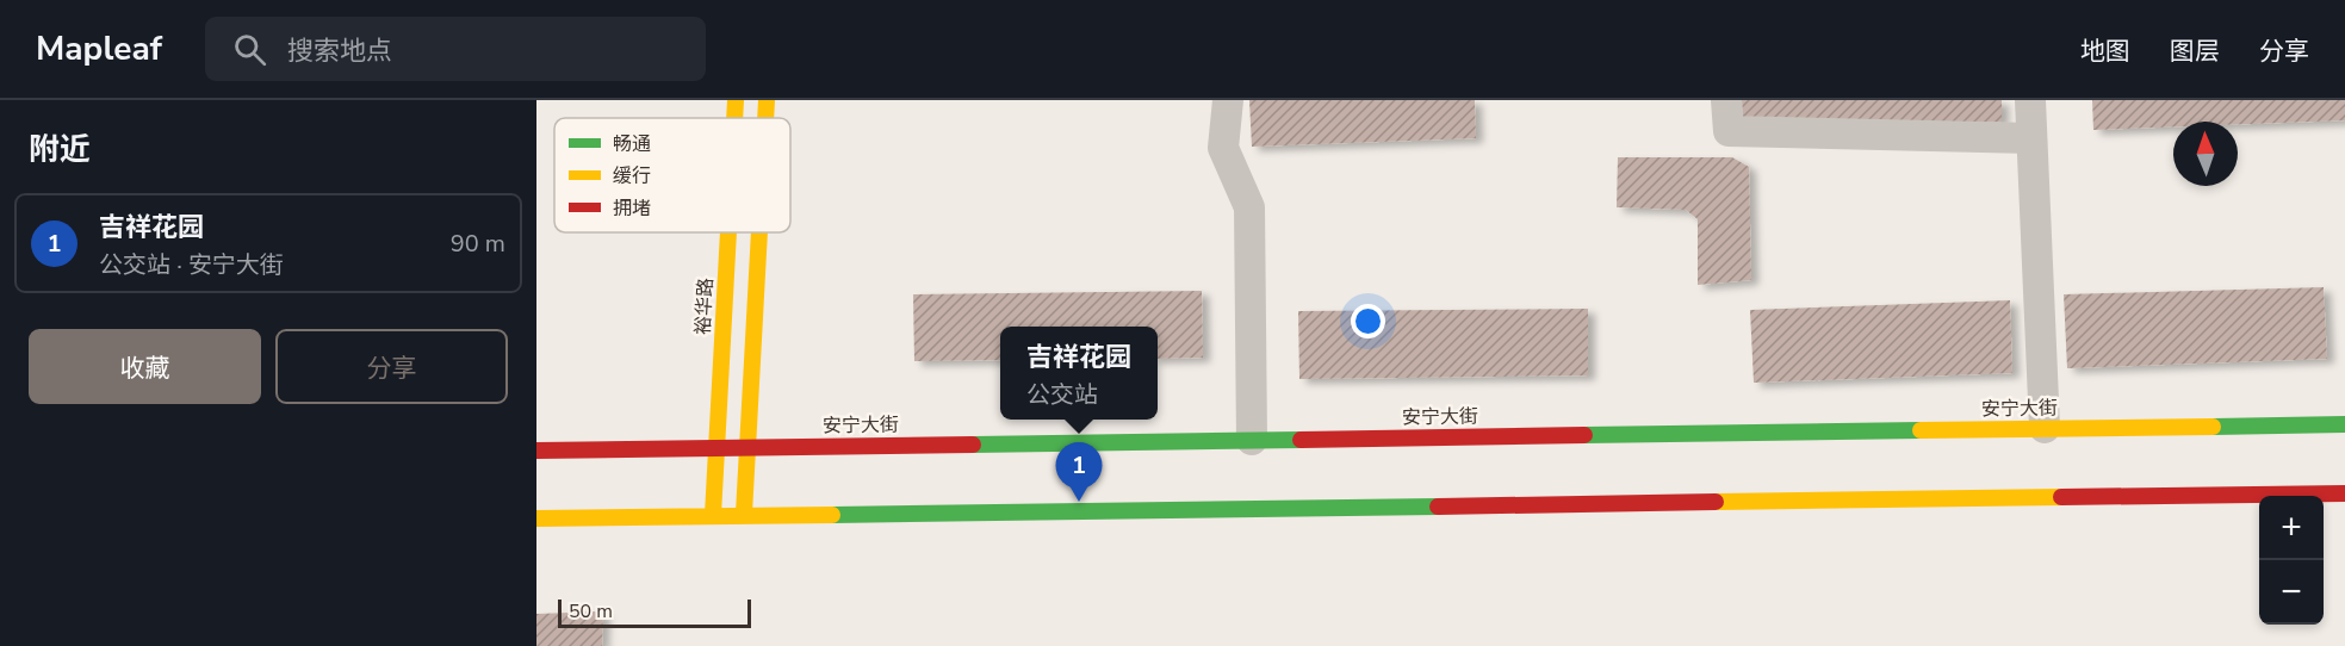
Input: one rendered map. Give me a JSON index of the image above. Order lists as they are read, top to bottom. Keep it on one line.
{"streets":{"main road":["裕华路","安宁大街"]},"crossings":[["裕华路","安宁大街"]],"legend":["畅通","缓行","拥堵"],"scale_bar":"50 m","north":"top","page":{"header":"Mapleaf","search":"搜索地点","nav":["地图","图层","分享"],"heading":"附近","list":[{"mark":"1","name":"吉祥花园","note":"公交站 · 安宁大街","value":"90 m"}],"buttons":["收藏","分享"],"popup":["吉祥花园","公交站"],"pins":"1","map_buttons":["+","−"],"scale":"50 m"}}
